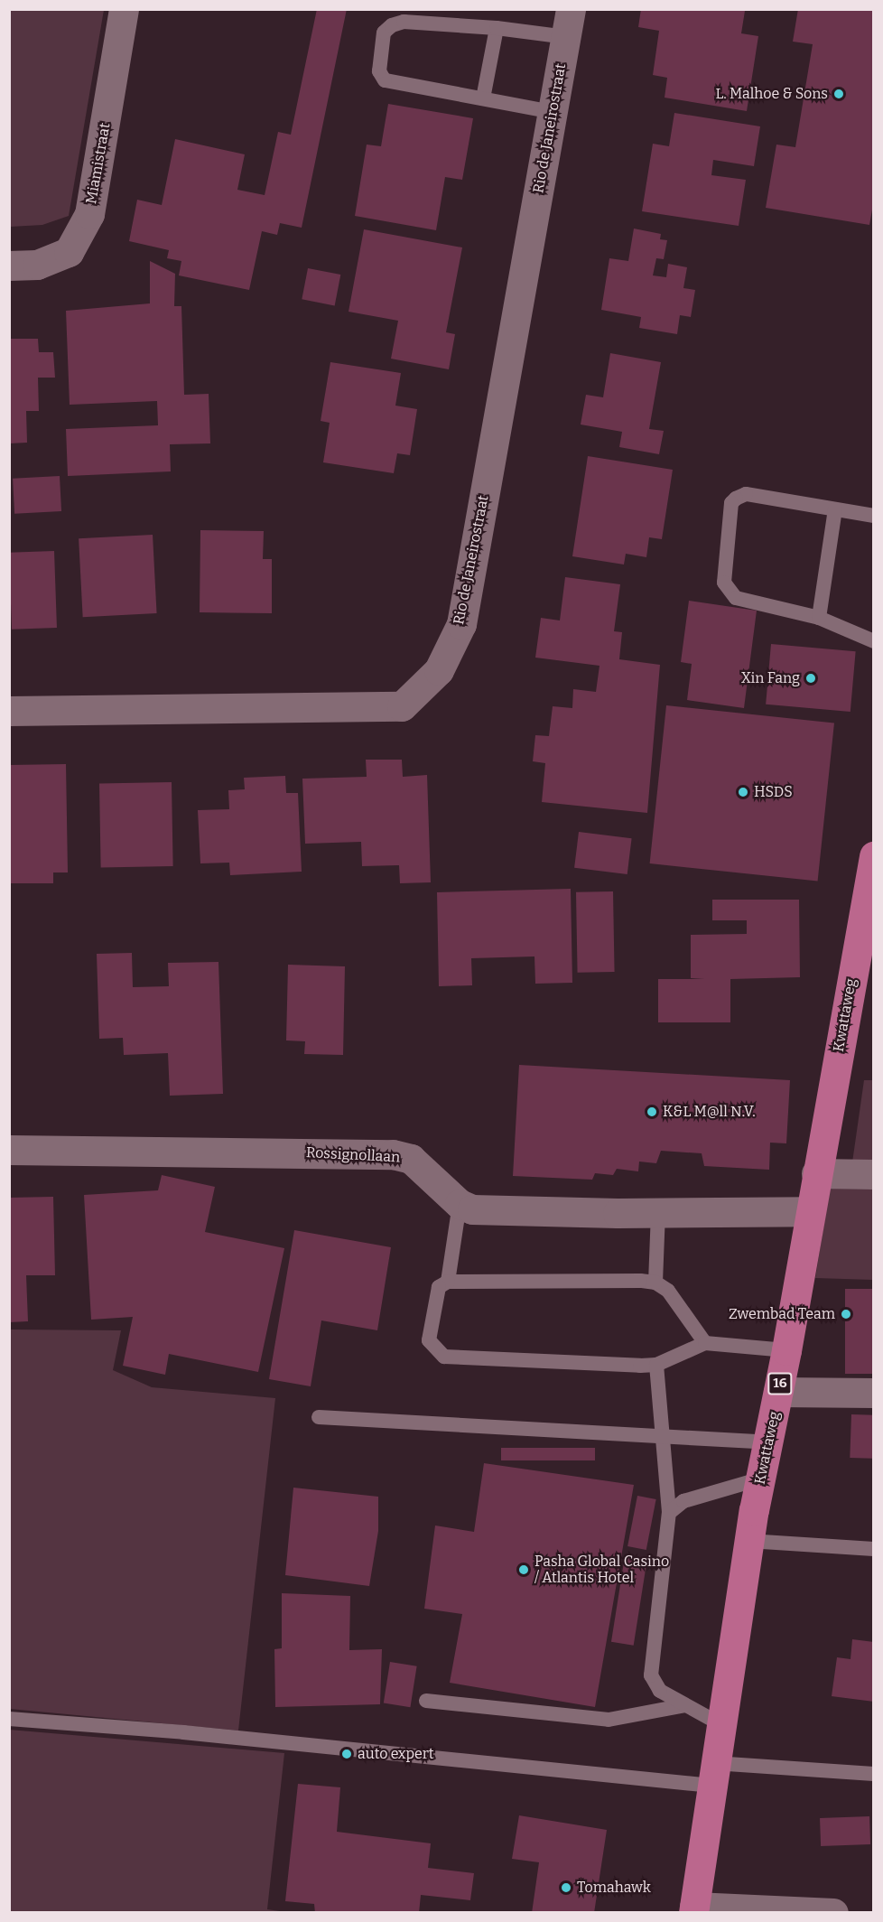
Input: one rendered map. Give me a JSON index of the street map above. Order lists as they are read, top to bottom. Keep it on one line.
{"streets":{"main road":["Kwattaweg","16"],"street":["Rio de Janeirostraat","Miamistraat","Rossignollaan"]},"crossings":[["Kwattaweg","Rossignollaan"]],"places":["L. Malhoe & Sons","Xin Fang","HSDS","K&L M@ll N.V.","Zwembad Team","Pasha Global Casino / Atlantis Hotel","auto expert","Tomahawk"]}
